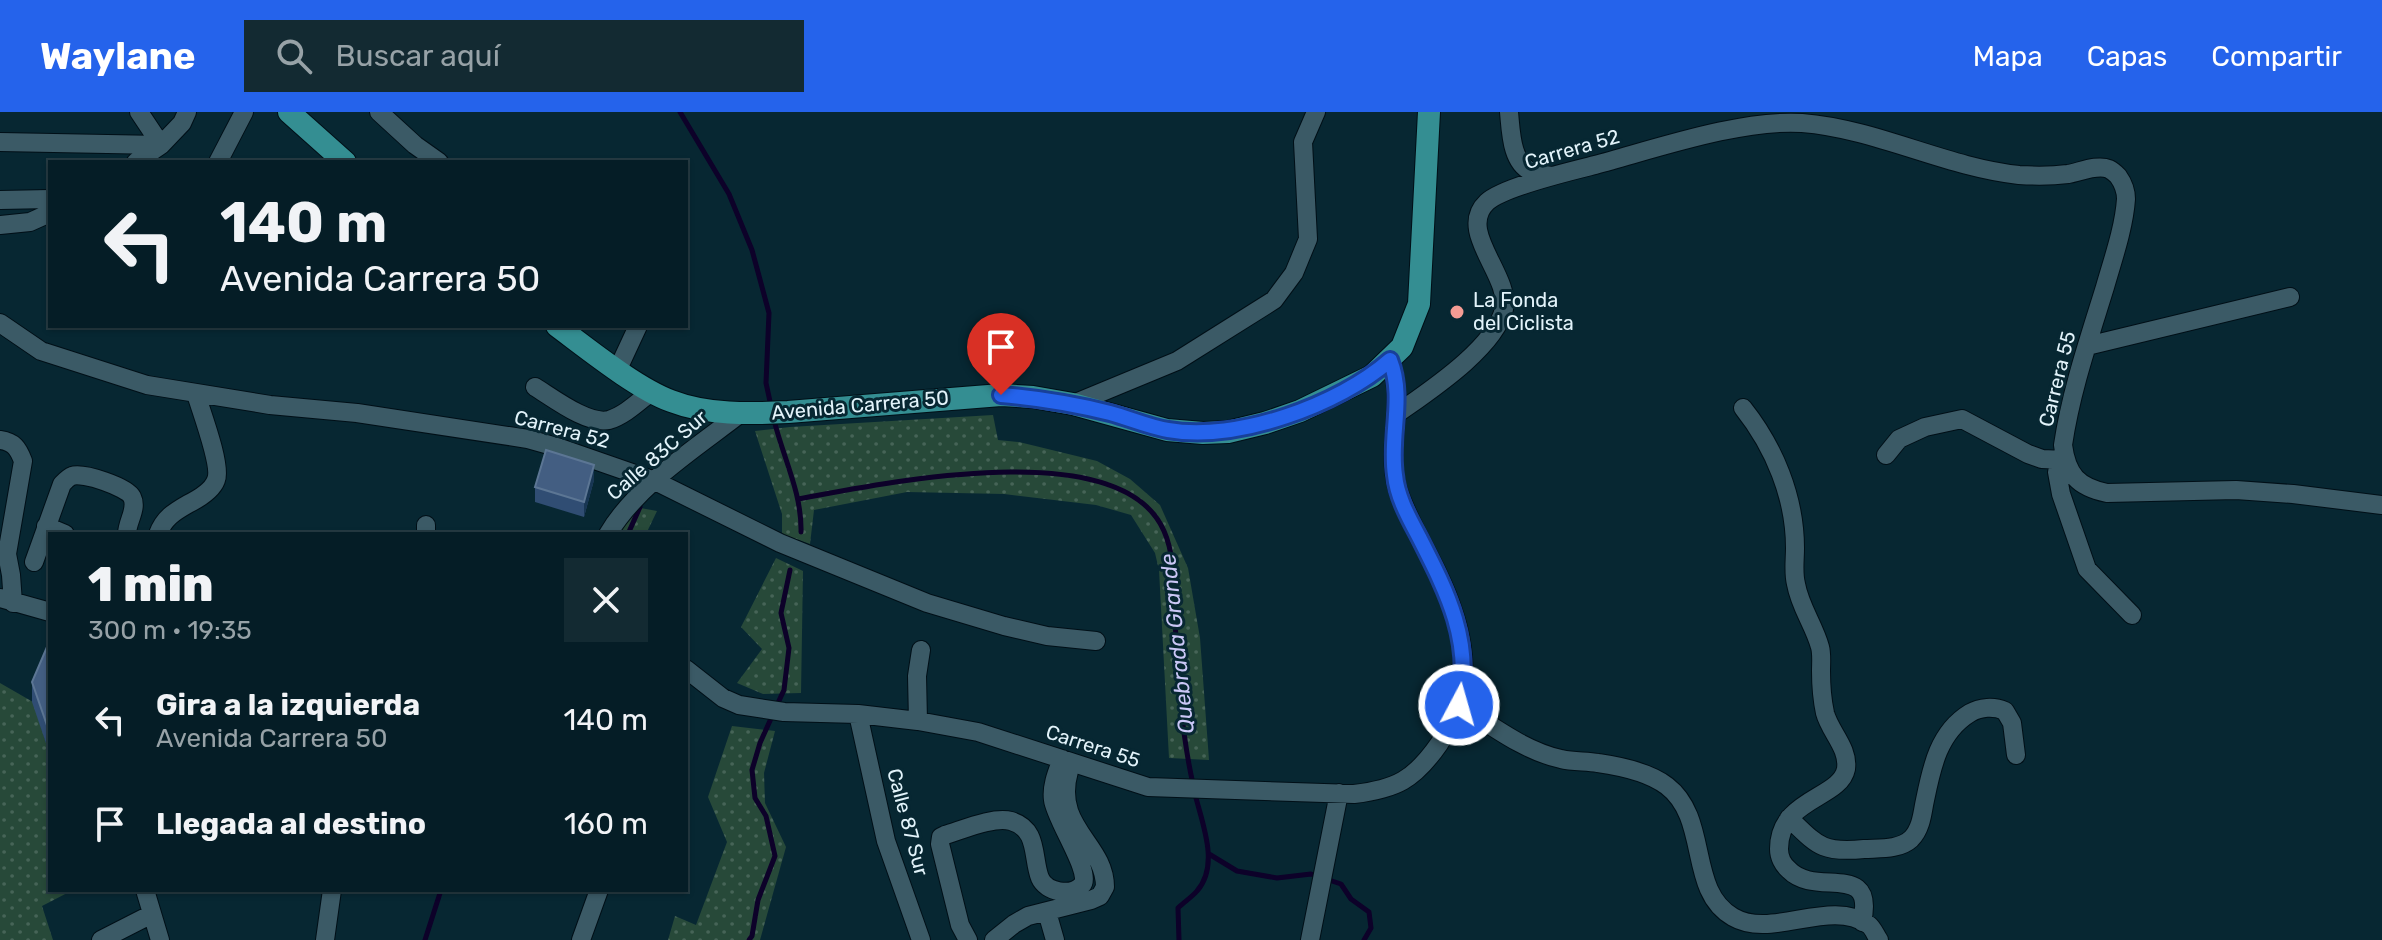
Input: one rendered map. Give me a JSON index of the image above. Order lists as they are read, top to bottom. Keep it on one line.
{"streets":{"main road":["Avenida Carrera 50"],"street":["Carrera 52","Carrera 55","Calle 83C Sur","Calle 87 Sur"]},"crossings":[["Carrera 52","Carrera 55"],["Carrera 52","Calle 83C Sur"],["Carrera 55","Calle 87 Sur"],["Avenida Carrera 50","Calle 83C Sur"]],"water":["Quebrada Grande"],"places":["La Fonda del Ciclista"],"page":{"header":"Waylane","search":"Buscar aquí","nav":["Mapa","Capas","Compartir"],"turn":["140 m","Avenida Carrera 50"],"heading":["1 min","300 m · 19:35"],"list":[{"name":"Gira a la izquierda","note":"Avenida Carrera 50","value":"140 m"},{"name":"Llegada al destino","value":"160 m"}]}}
